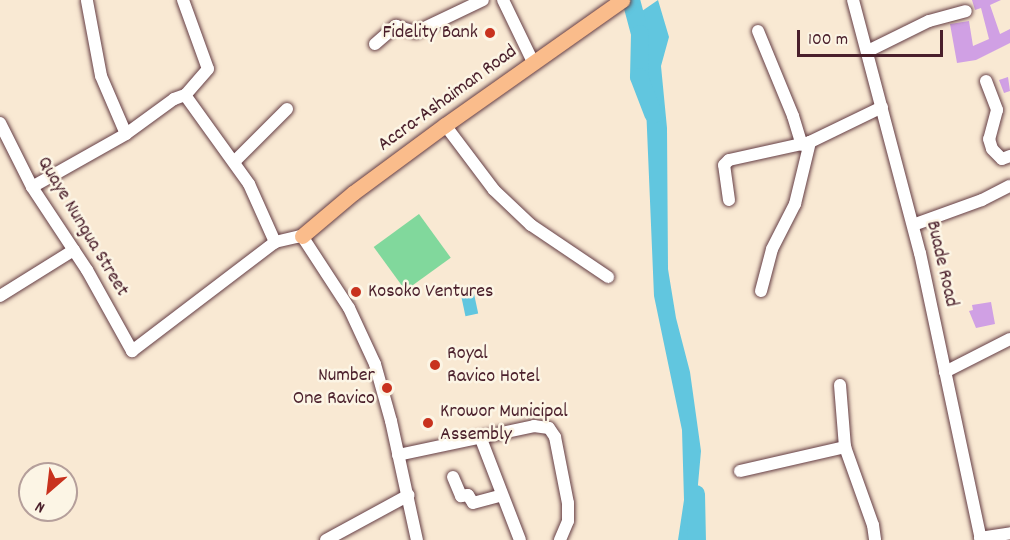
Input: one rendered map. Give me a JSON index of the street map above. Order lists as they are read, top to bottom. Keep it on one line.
{"streets":{"main road":["Accra-Ashaiman Road"],"street":["Quaye Nungua Street","Buade Road"]},"places":["Fidelity Bank","Kosoko Ventures","Royal Ravico Hotel","Number One Ravico","Krowor Municipal Assembly"],"scale_bar":"100 m","north":"bottom left"}
